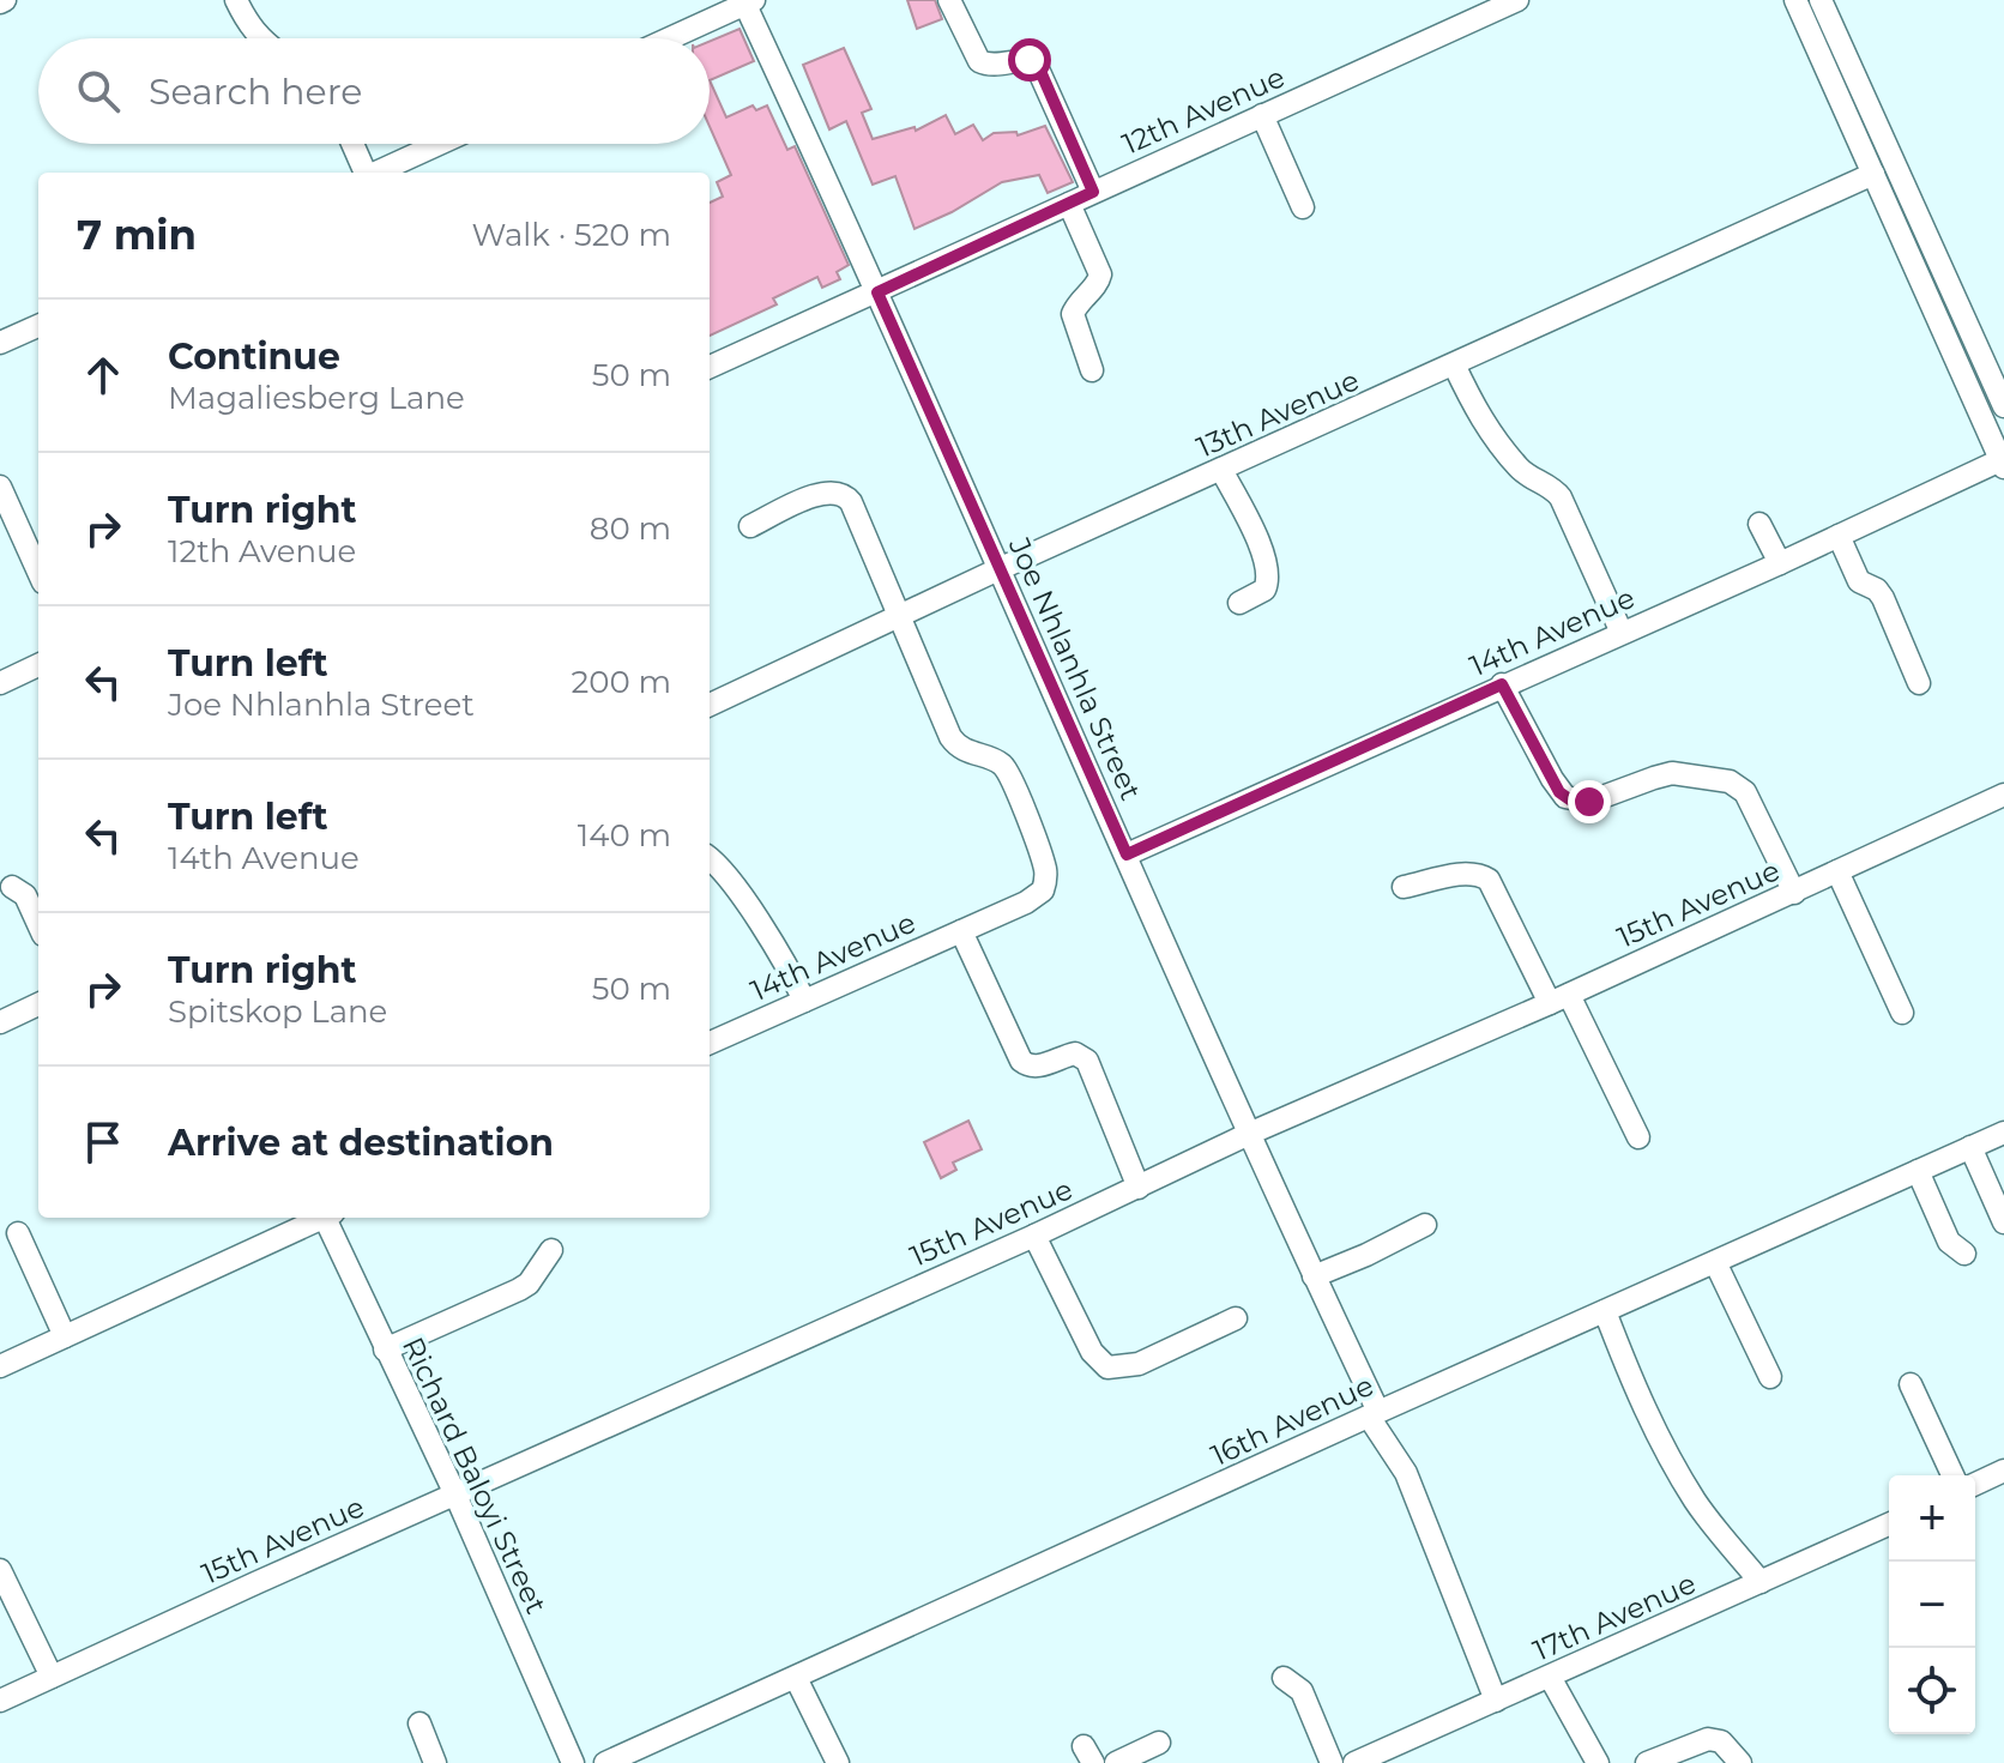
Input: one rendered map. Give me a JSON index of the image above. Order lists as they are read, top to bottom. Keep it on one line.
{"streets":{"street":["12th Avenue","13th Avenue","14th Avenue","Joe Nhlanhla Street","15th Avenue","16th Avenue","Richard Baloyi Street","17th Avenue"]},"crossings":[["12th Avenue","Joe Nhlanhla Street"],["13th Avenue","14th Avenue"],["13th Avenue","Joe Nhlanhla Street"],["14th Avenue","Joe Nhlanhla Street"],["Joe Nhlanhla Street","15th Avenue"],["Joe Nhlanhla Street","16th Avenue"],["Joe Nhlanhla Street","17th Avenue"],["15th Avenue","Richard Baloyi Street"]],"page":{"search":"Search here","heading":["7 min","Walk · 520 m"],"list":[["Continue","Magaliesberg Lane","50 m"],["Turn right","12th Avenue","80 m"],["Turn left","Joe Nhlanhla Street","200 m"],["Turn left","14th Avenue","140 m"],["Turn right","Spitskop Lane","50 m"],"Arrive at destination"],"map_buttons":["+","−"]}}
